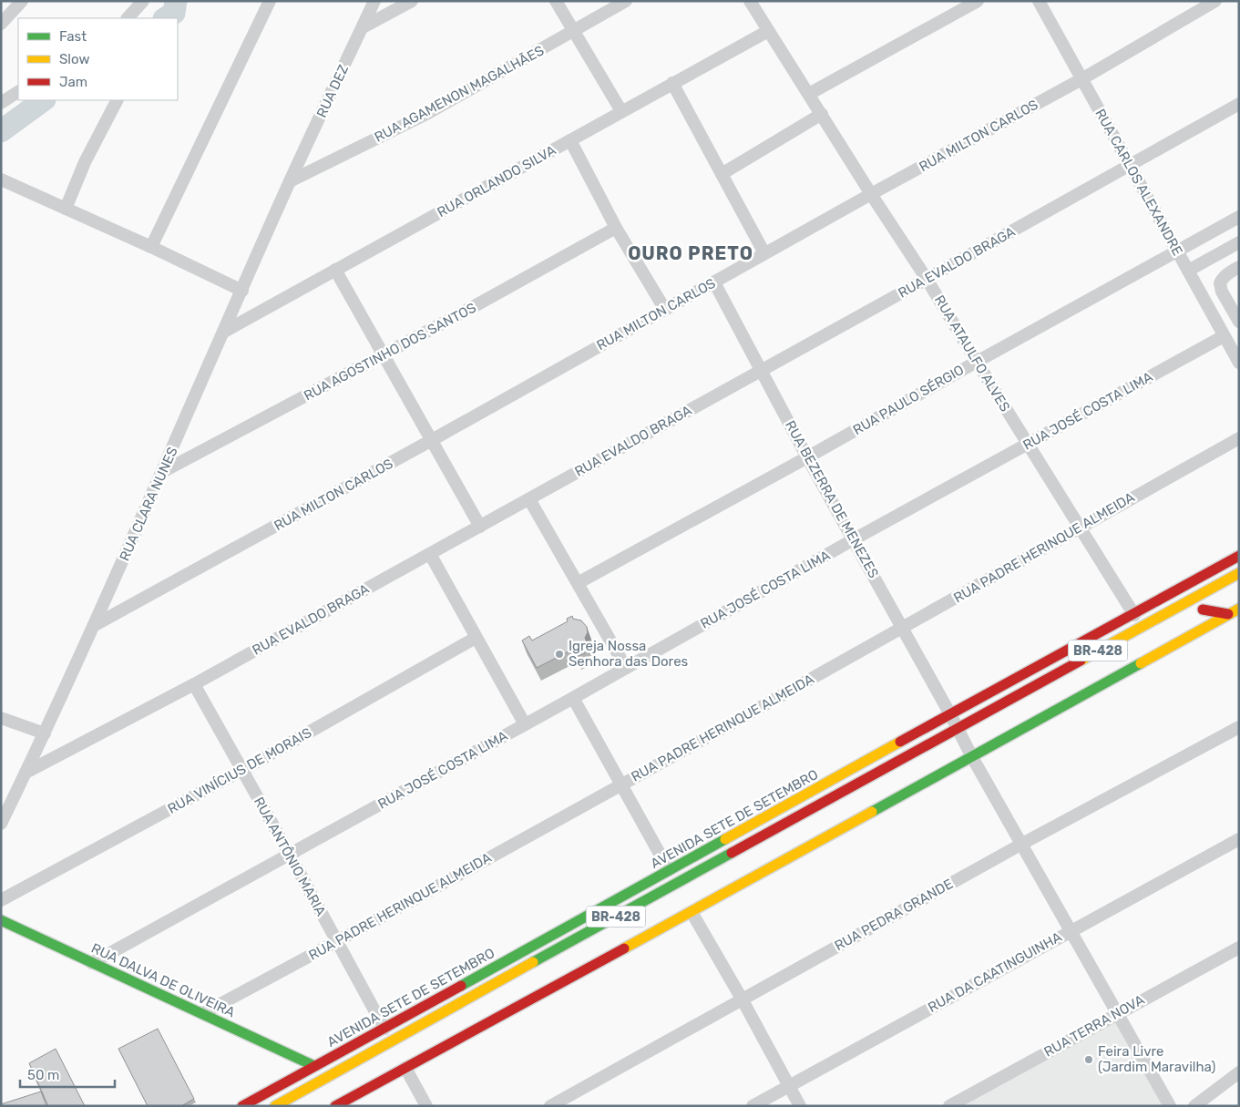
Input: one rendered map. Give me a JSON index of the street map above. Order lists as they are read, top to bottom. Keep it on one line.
{"streets":{"main road":["BR-428","AVENIDA SETE DE SETEMBRO","RUA DALVA DE OLIVEIRA"],"street":["RUA DEZ","RUA AGAMENON MAGALHÃES","RUA MILTON CARLOS","RUA ORLANDO SILVA","RUA CARLOS ALEXANDRE","RUA EVALDO BRAGA","RUA AGOSTINHO DOS SANTOS","RUA ATAULFO ALVES","RUA PAULO SÉRGIO","RUA JOSÉ COSTA LIMA","RUA BEZERRA DE MENEZES","RUA CLARA NUNES","RUA PADRE HERINQUE ALMEIDA","RUA VINÍCIUS DE MORAIS","RUA ANTÔNIO MARIA","RUA PEDRA GRANDE","RUA DA CAATINGUINHA","RUA TERRA NOVA"]},"crossings":[["RUA DEZ","RUA AGAMENON MAGALHÃES"],["RUA DEZ","RUA CLARA NUNES"],["RUA AGAMENON MAGALHÃES","RUA CLARA NUNES"],["RUA MILTON CARLOS","RUA CARLOS ALEXANDRE"],["RUA MILTON CARLOS","RUA ATAULFO ALVES"],["RUA MILTON CARLOS","RUA BEZERRA DE MENEZES"],["RUA MILTON CARLOS","RUA CLARA NUNES"],["RUA ORLANDO SILVA","RUA ATAULFO ALVES"],["RUA ORLANDO SILVA","RUA CLARA NUNES"],["RUA CARLOS ALEXANDRE","RUA EVALDO BRAGA"],["RUA CARLOS ALEXANDRE","RUA PAULO SÉRGIO"],["RUA CARLOS ALEXANDRE","RUA JOSÉ COSTA LIMA"],["RUA EVALDO BRAGA","RUA ATAULFO ALVES"],["RUA EVALDO BRAGA","RUA BEZERRA DE MENEZES"],["RUA EVALDO BRAGA","RUA CLARA NUNES"],["RUA EVALDO BRAGA","RUA ANTÔNIO MARIA"],["RUA AGOSTINHO DOS SANTOS","RUA CLARA NUNES"],["RUA ATAULFO ALVES","RUA PAULO SÉRGIO"],["RUA ATAULFO ALVES","RUA JOSÉ COSTA LIMA"],["RUA ATAULFO ALVES","RUA PADRE HERINQUE ALMEIDA"],["RUA ATAULFO ALVES","AVENIDA SETE DE SETEMBRO"],["RUA PAULO SÉRGIO","RUA BEZERRA DE MENEZES"],["RUA JOSÉ COSTA LIMA","RUA BEZERRA DE MENEZES"],["RUA JOSÉ COSTA LIMA","RUA ANTÔNIO MARIA"],["RUA JOSÉ COSTA LIMA","RUA DALVA DE OLIVEIRA"],["RUA BEZERRA DE MENEZES","RUA PADRE HERINQUE ALMEIDA"],["RUA BEZERRA DE MENEZES","AVENIDA SETE DE SETEMBRO"],["RUA BEZERRA DE MENEZES","RUA PEDRA GRANDE"],["RUA BEZERRA DE MENEZES","RUA DA CAATINGUINHA"],["RUA BEZERRA DE MENEZES","RUA TERRA NOVA"],["RUA PADRE HERINQUE ALMEIDA","RUA ANTÔNIO MARIA"],["RUA PADRE HERINQUE ALMEIDA","RUA DALVA DE OLIVEIRA"],["RUA VINÍCIUS DE MORAIS","RUA ANTÔNIO MARIA"],["AVENIDA SETE DE SETEMBRO","RUA ANTÔNIO MARIA"],["AVENIDA SETE DE SETEMBRO","RUA DALVA DE OLIVEIRA"]],"districts":["OURO PRETO"],"places":["Igreja Nossa Senhora das Dores","Feira Livre (Jardim Maravilha)"],"legend":["Fast","Slow","Jam"],"scale_bar":"50 m"}
